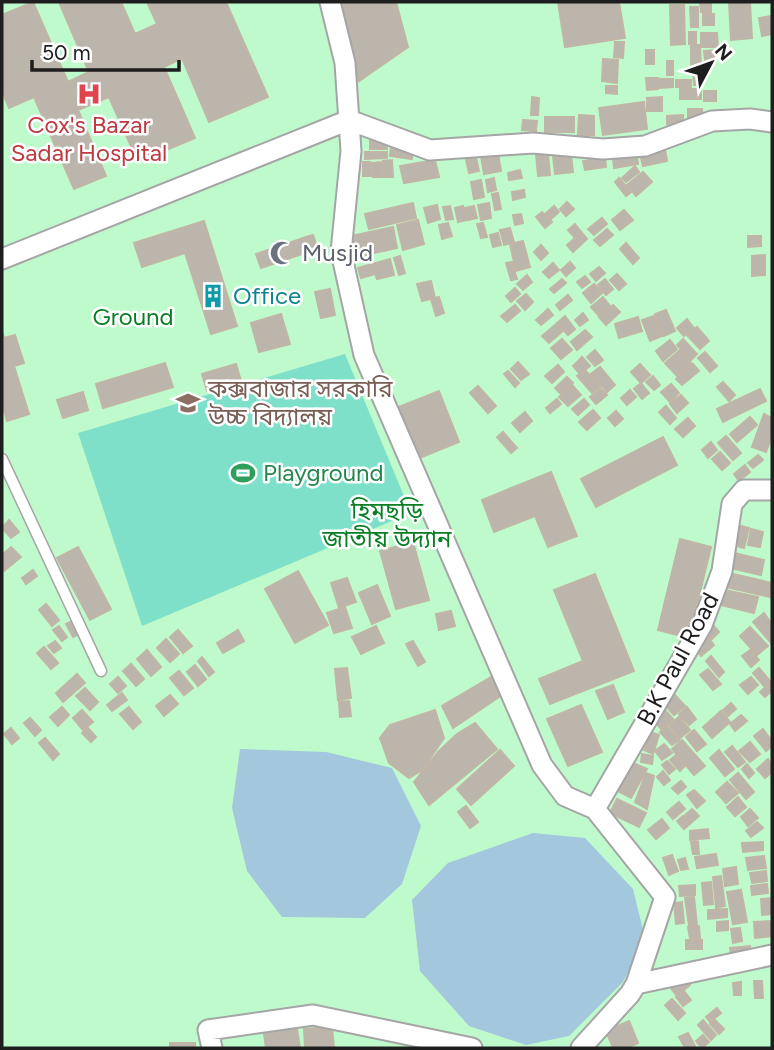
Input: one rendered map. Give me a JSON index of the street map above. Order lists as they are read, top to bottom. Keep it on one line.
{"streets":{"street":["B.K Paul Road"]},"parks":["Ground","হিমছড়ি জাতীয় উদ্যান"],"places":{"hospital":["Cox's Bazar Sadar Hospital"],"mosque":["Musjid"],"building":["Office"],"school or university":["কক্সবাজার সরকারি উচ্চ বিদ্যালয়"],"sports":["Playground"]},"scale_bar":"50 m","north":"top right"}
